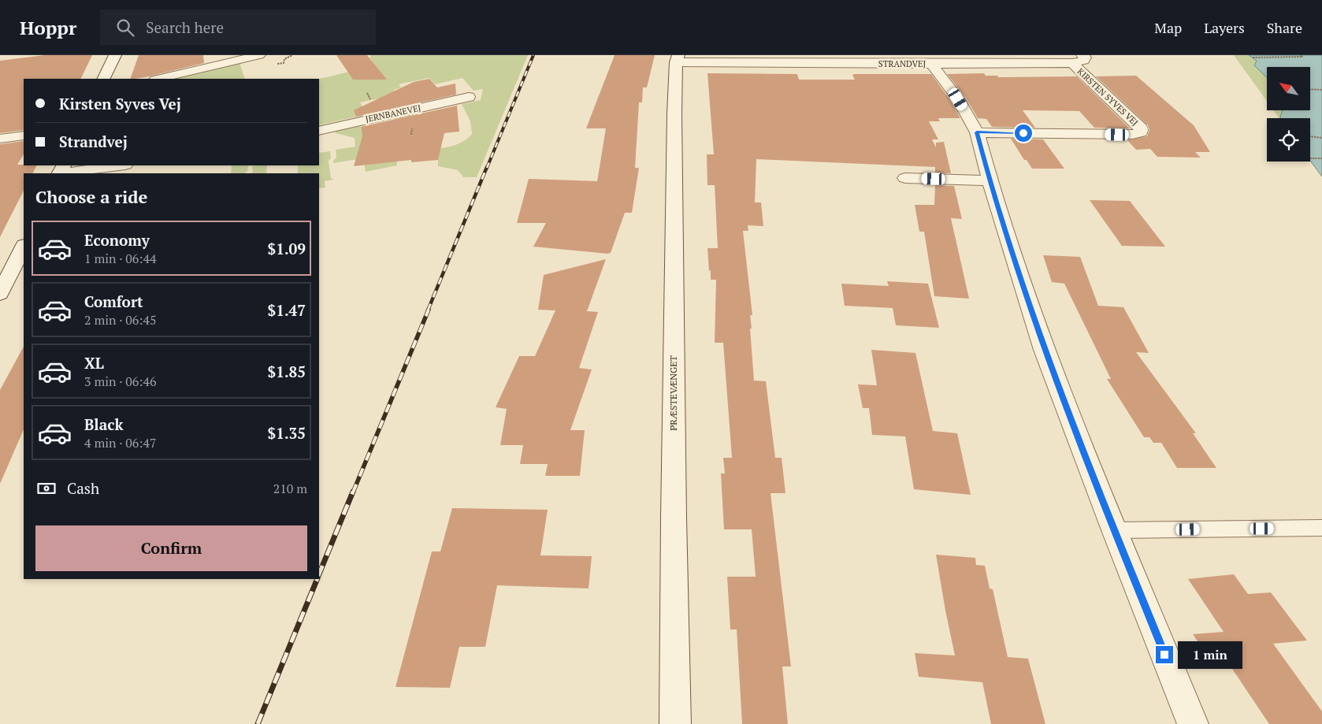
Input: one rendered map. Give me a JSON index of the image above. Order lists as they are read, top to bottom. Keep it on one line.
{"streets":{"street":["STRANDVEJ","KIRSTEN SYVES VEJ","JERNBANEVEJ","PRÆSTEVÆNGET"]},"crossings":[["STRANDVEJ","KIRSTEN SYVES VEJ"],["STRANDVEJ","PRÆSTEVÆNGET"]],"north":"top left","page":{"header":"Hoppr","search":"Search here","nav":["Map","Layers","Share"],"banner":["Kirsten Syves Vej","Strandvej"],"heading":"Choose a ride","list":[{"name":"Economy","note":"1 min · 06:44","value":"$1.09"},{"name":"Comfort","note":"2 min · 06:45","value":"$1.47"},{"name":"XL","note":"3 min · 06:46","value":"$1.85"},{"name":"Black","note":"4 min · 06:47","value":"$1.35"}],"pay":["Cash","210 m"],"buttons":"Confirm","bubble":"1 min"}}
